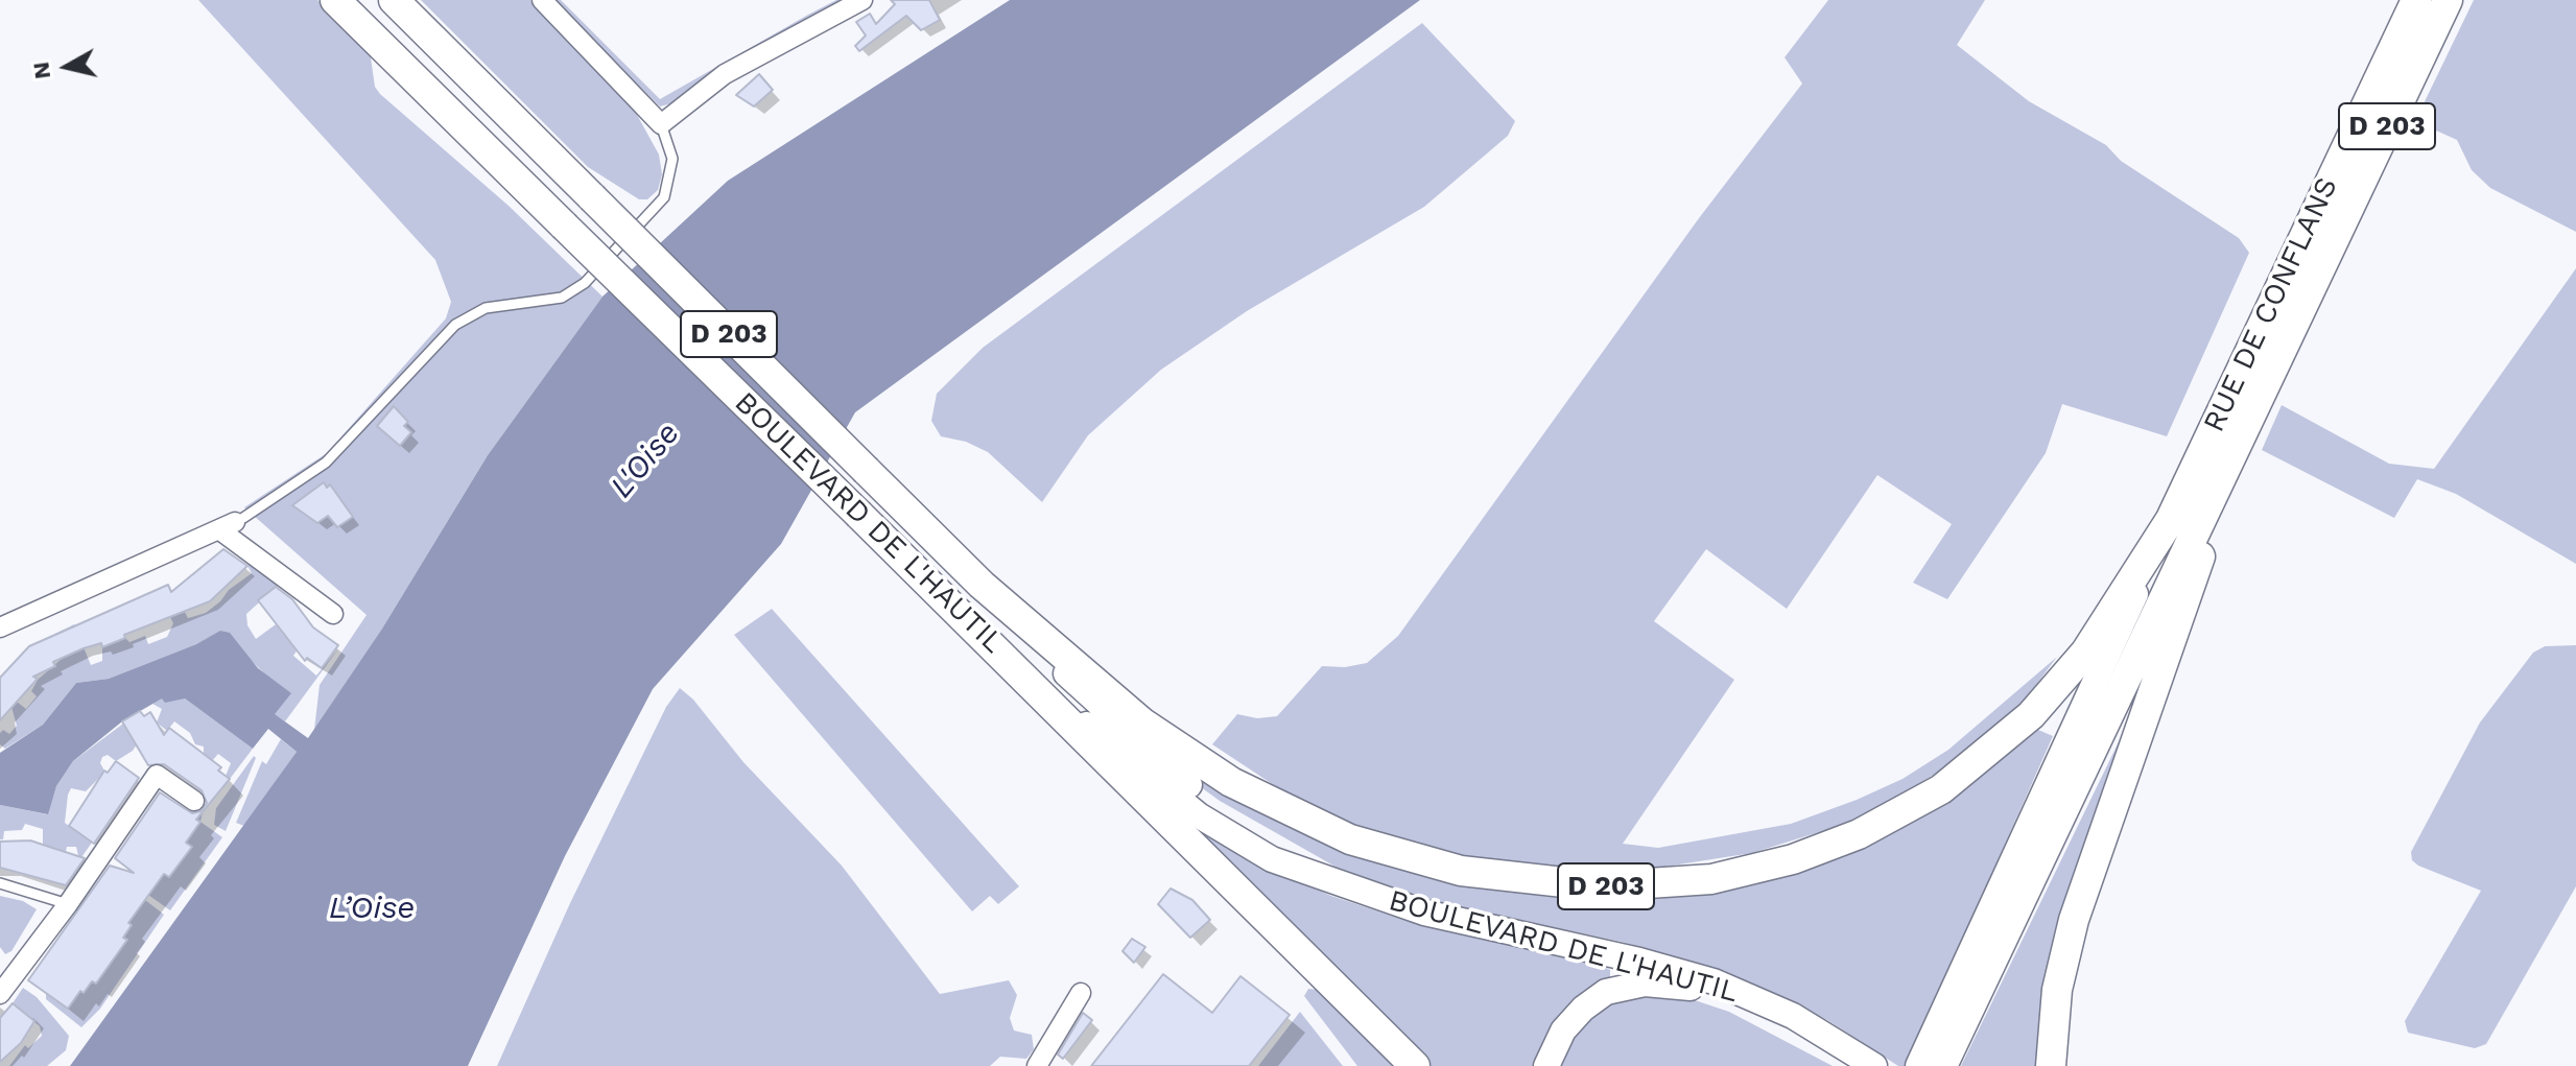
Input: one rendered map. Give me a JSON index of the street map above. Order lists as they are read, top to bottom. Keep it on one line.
{"streets":{"main road":["D 203","RUE DE CONFLANS","BOULEVARD DE L'HAUTIL"]},"crossings":[["D 203","RUE DE CONFLANS"],["D 203","BOULEVARD DE L'HAUTIL"]],"water":["L'Oise","L’Oise"],"north":"left"}
